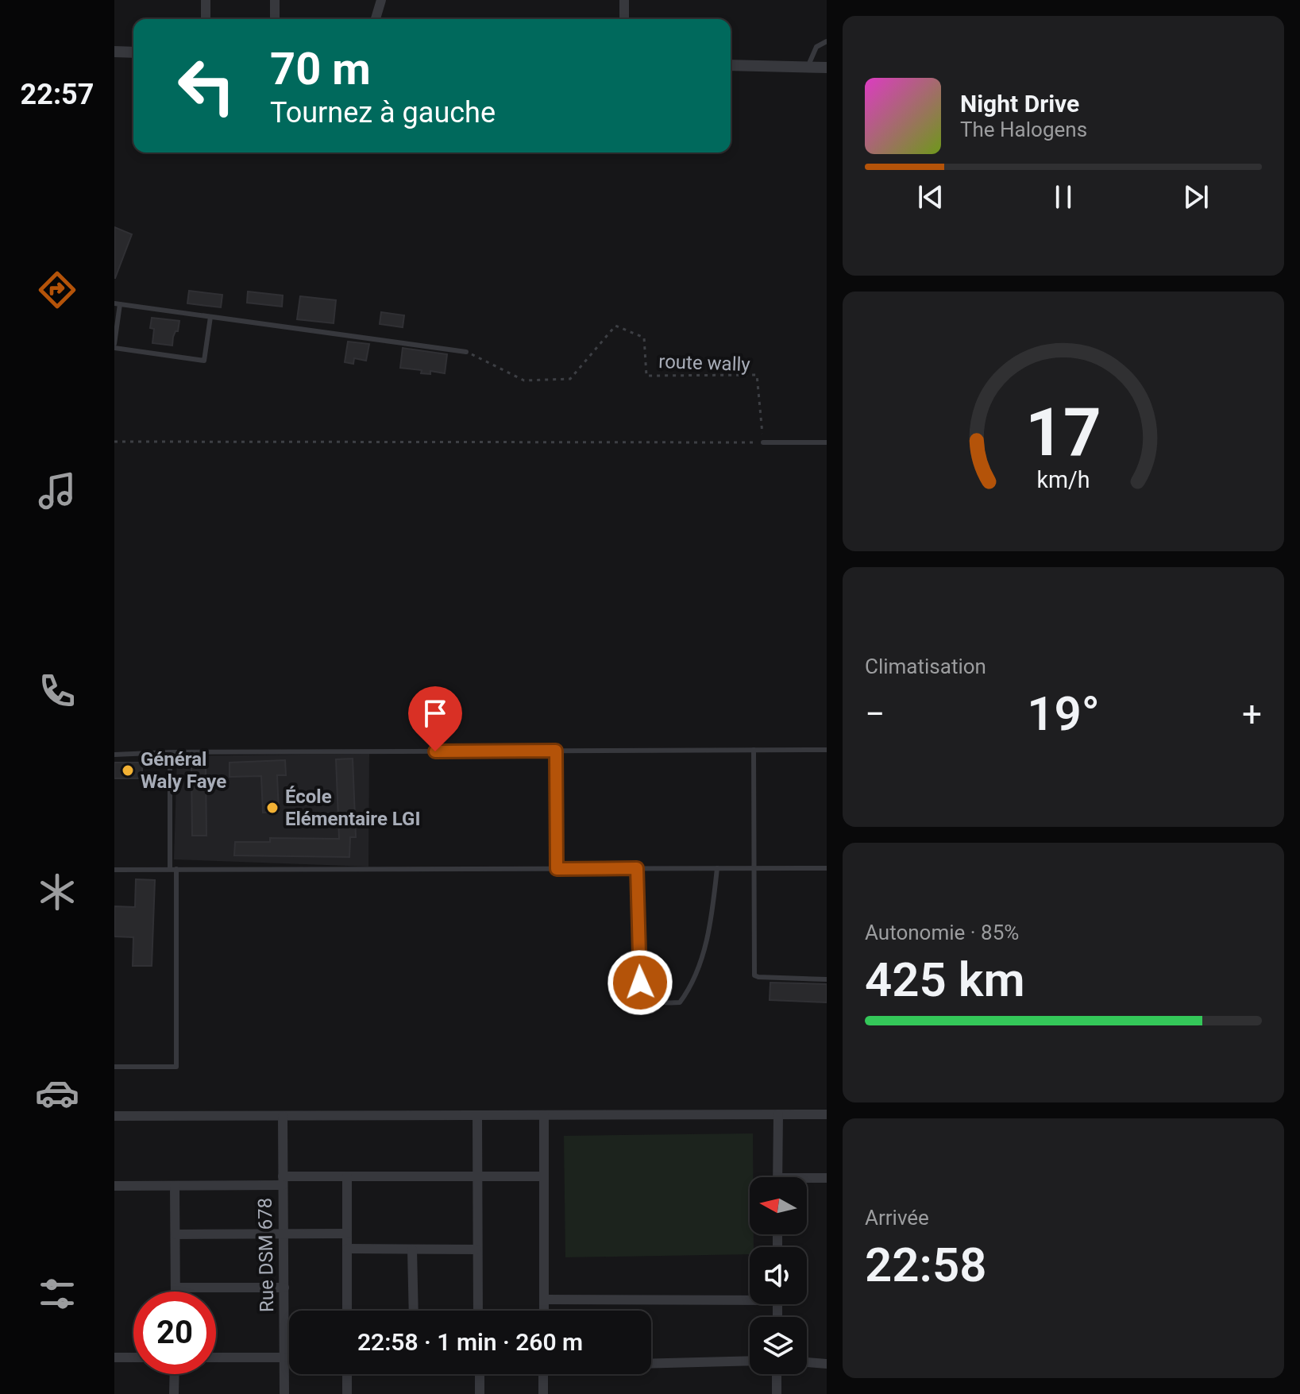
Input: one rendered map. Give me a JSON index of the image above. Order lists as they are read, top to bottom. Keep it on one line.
{"streets":{"street":["Rue DSM 678"],"path":["route wally"]},"places":["Général Waly Faye","École Elémentaire LGI"],"north":"left","page":{"tabs":"22:57","turn":["70 m","Tournez à gauche"],"song":["Night Drive","The Halogens"],"tile":["Climatisation",["Autonomie · 85%","425 km"],["Arrivée","22:58"]],"heat":["−","19°","+"],"limit":"20","trip":"22:58 · 1 min · 260 m","gauge":["17","km/h"]}}
